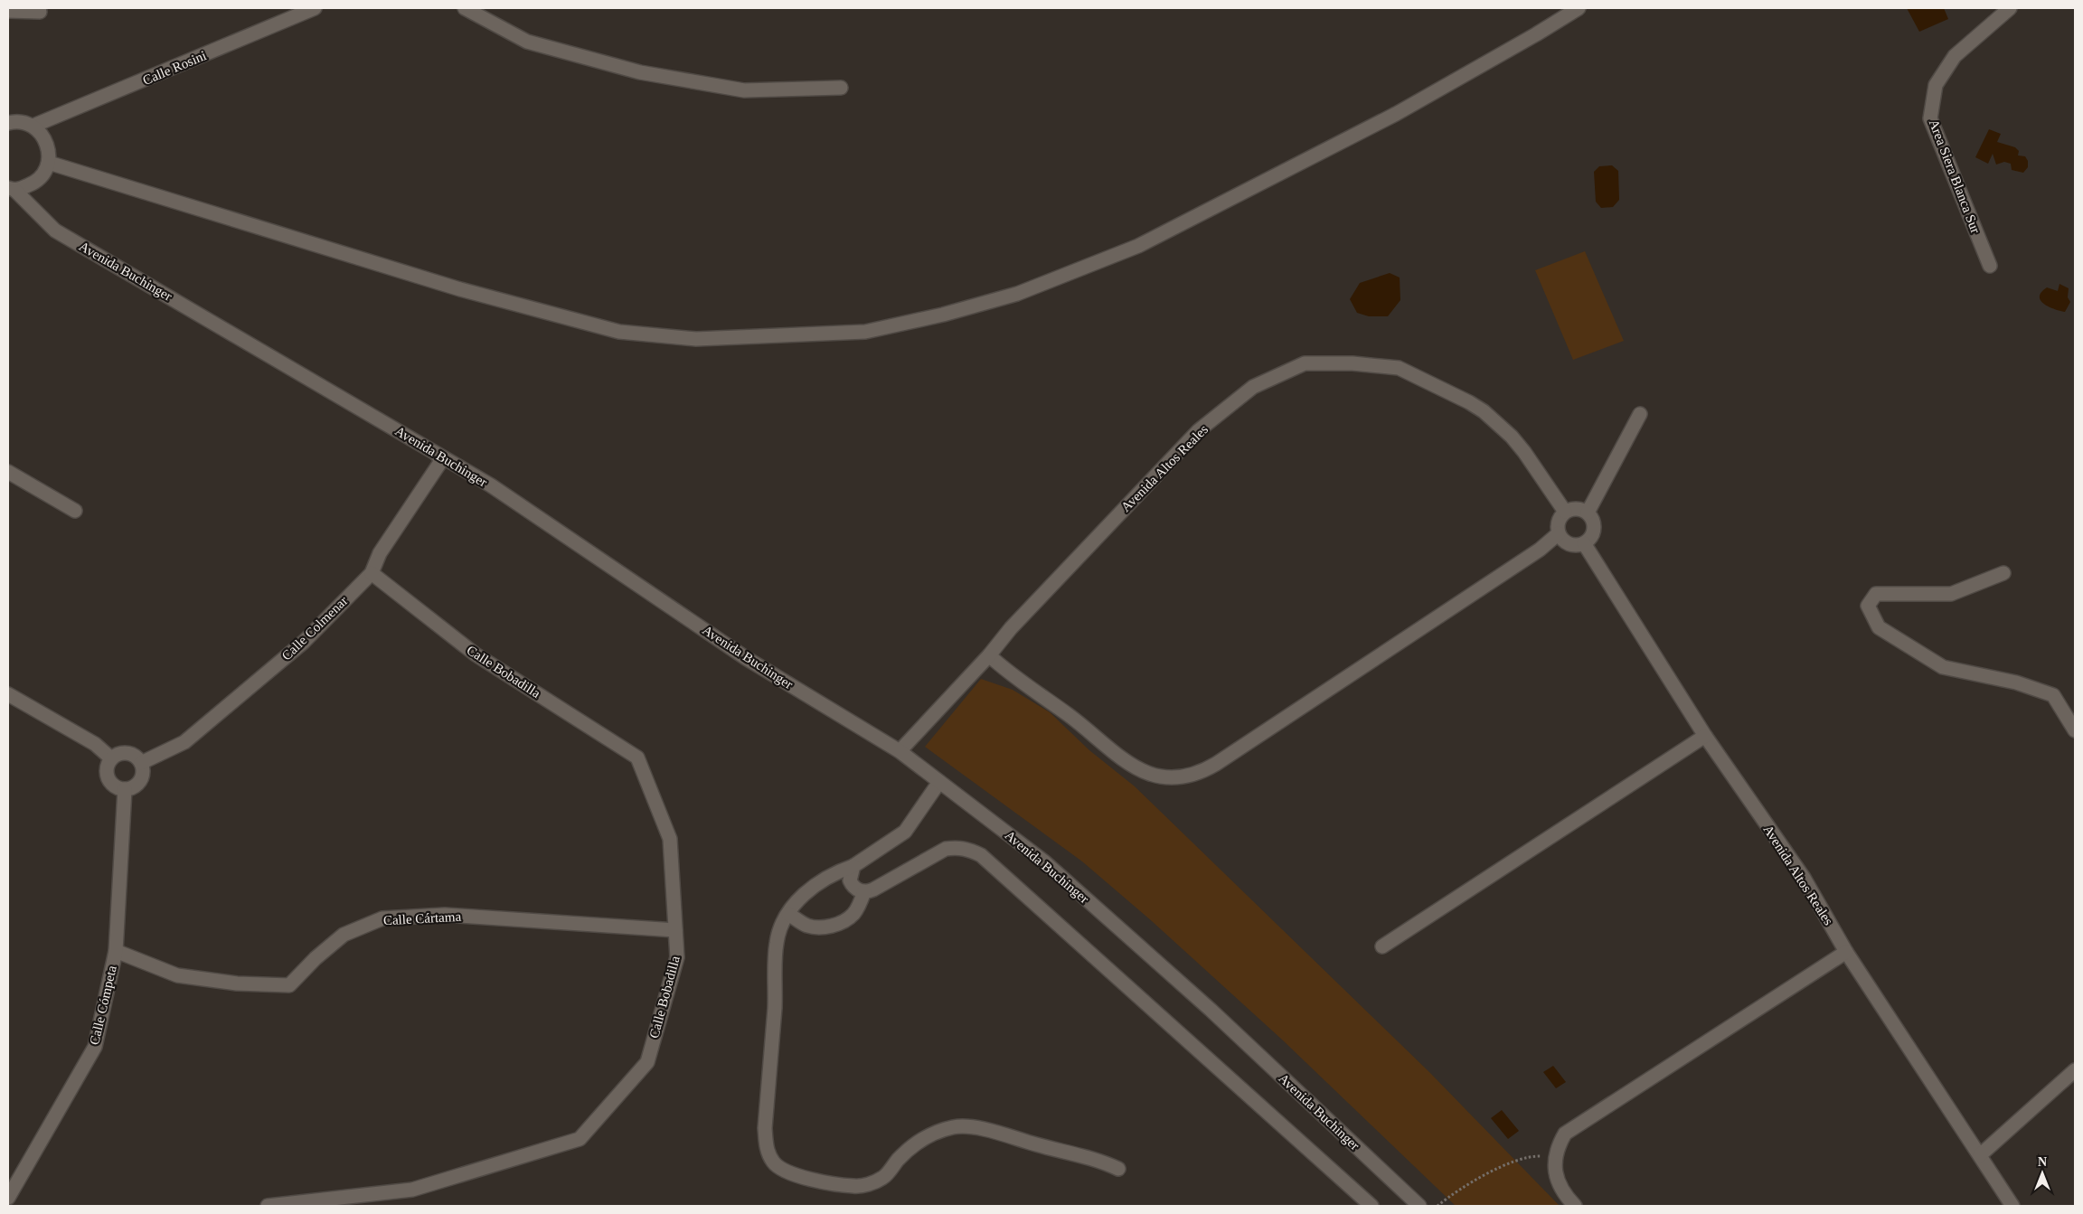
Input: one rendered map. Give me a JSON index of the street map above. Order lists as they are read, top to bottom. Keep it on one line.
{"streets":{"street":["Calle Rosini","Area Siera Blanca Sur","Avenida Buchinger","Avenida Altos Reales","Calle Colmenar","Calle Bobadilla","Calle Cártama","Calle Cómpeta"]},"crossings":[["Avenida Buchinger","Avenida Altos Reales"],["Avenida Buchinger","Calle Colmenar"],["Calle Colmenar","Calle Bobadilla"],["Calle Colmenar","Calle Cómpeta"],["Calle Bobadilla","Calle Cártama"],["Calle Cártama","Calle Cómpeta"]],"north":"top"}
